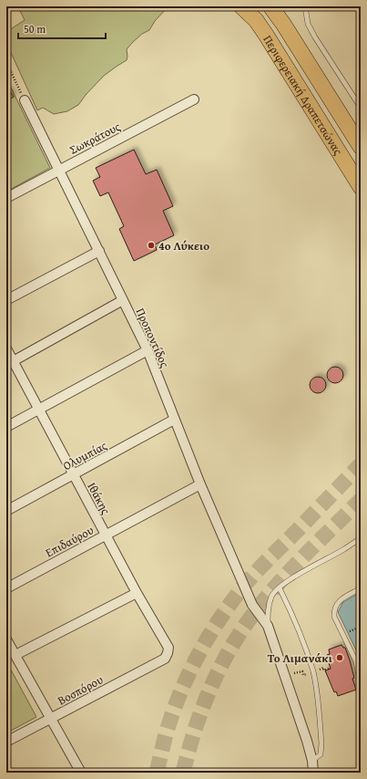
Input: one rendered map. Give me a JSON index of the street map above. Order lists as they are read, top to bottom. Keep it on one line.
{"streets":{"main road":["Περιφερειακή Δραπετσώνας"],"street":["Σωκράτους","Προποντίδος","Ολυμπίας","Ιθάκης","Επιδαύρου","Βοσπόρου"]},"crossings":[["Σωκράτους","Προποντίδος"],["Προποντίδος","Ολυμπίας"],["Προποντίδος","Επιδαύρου"],["Ολυμπίας","Ιθάκης"],["Ιθάκης","Επιδαύρου"],["Ιθάκης","Βοσπόρου"]],"places":["4ο Λύκειο","Το Λιμανάκι"],"scale_bar":"50 m"}
